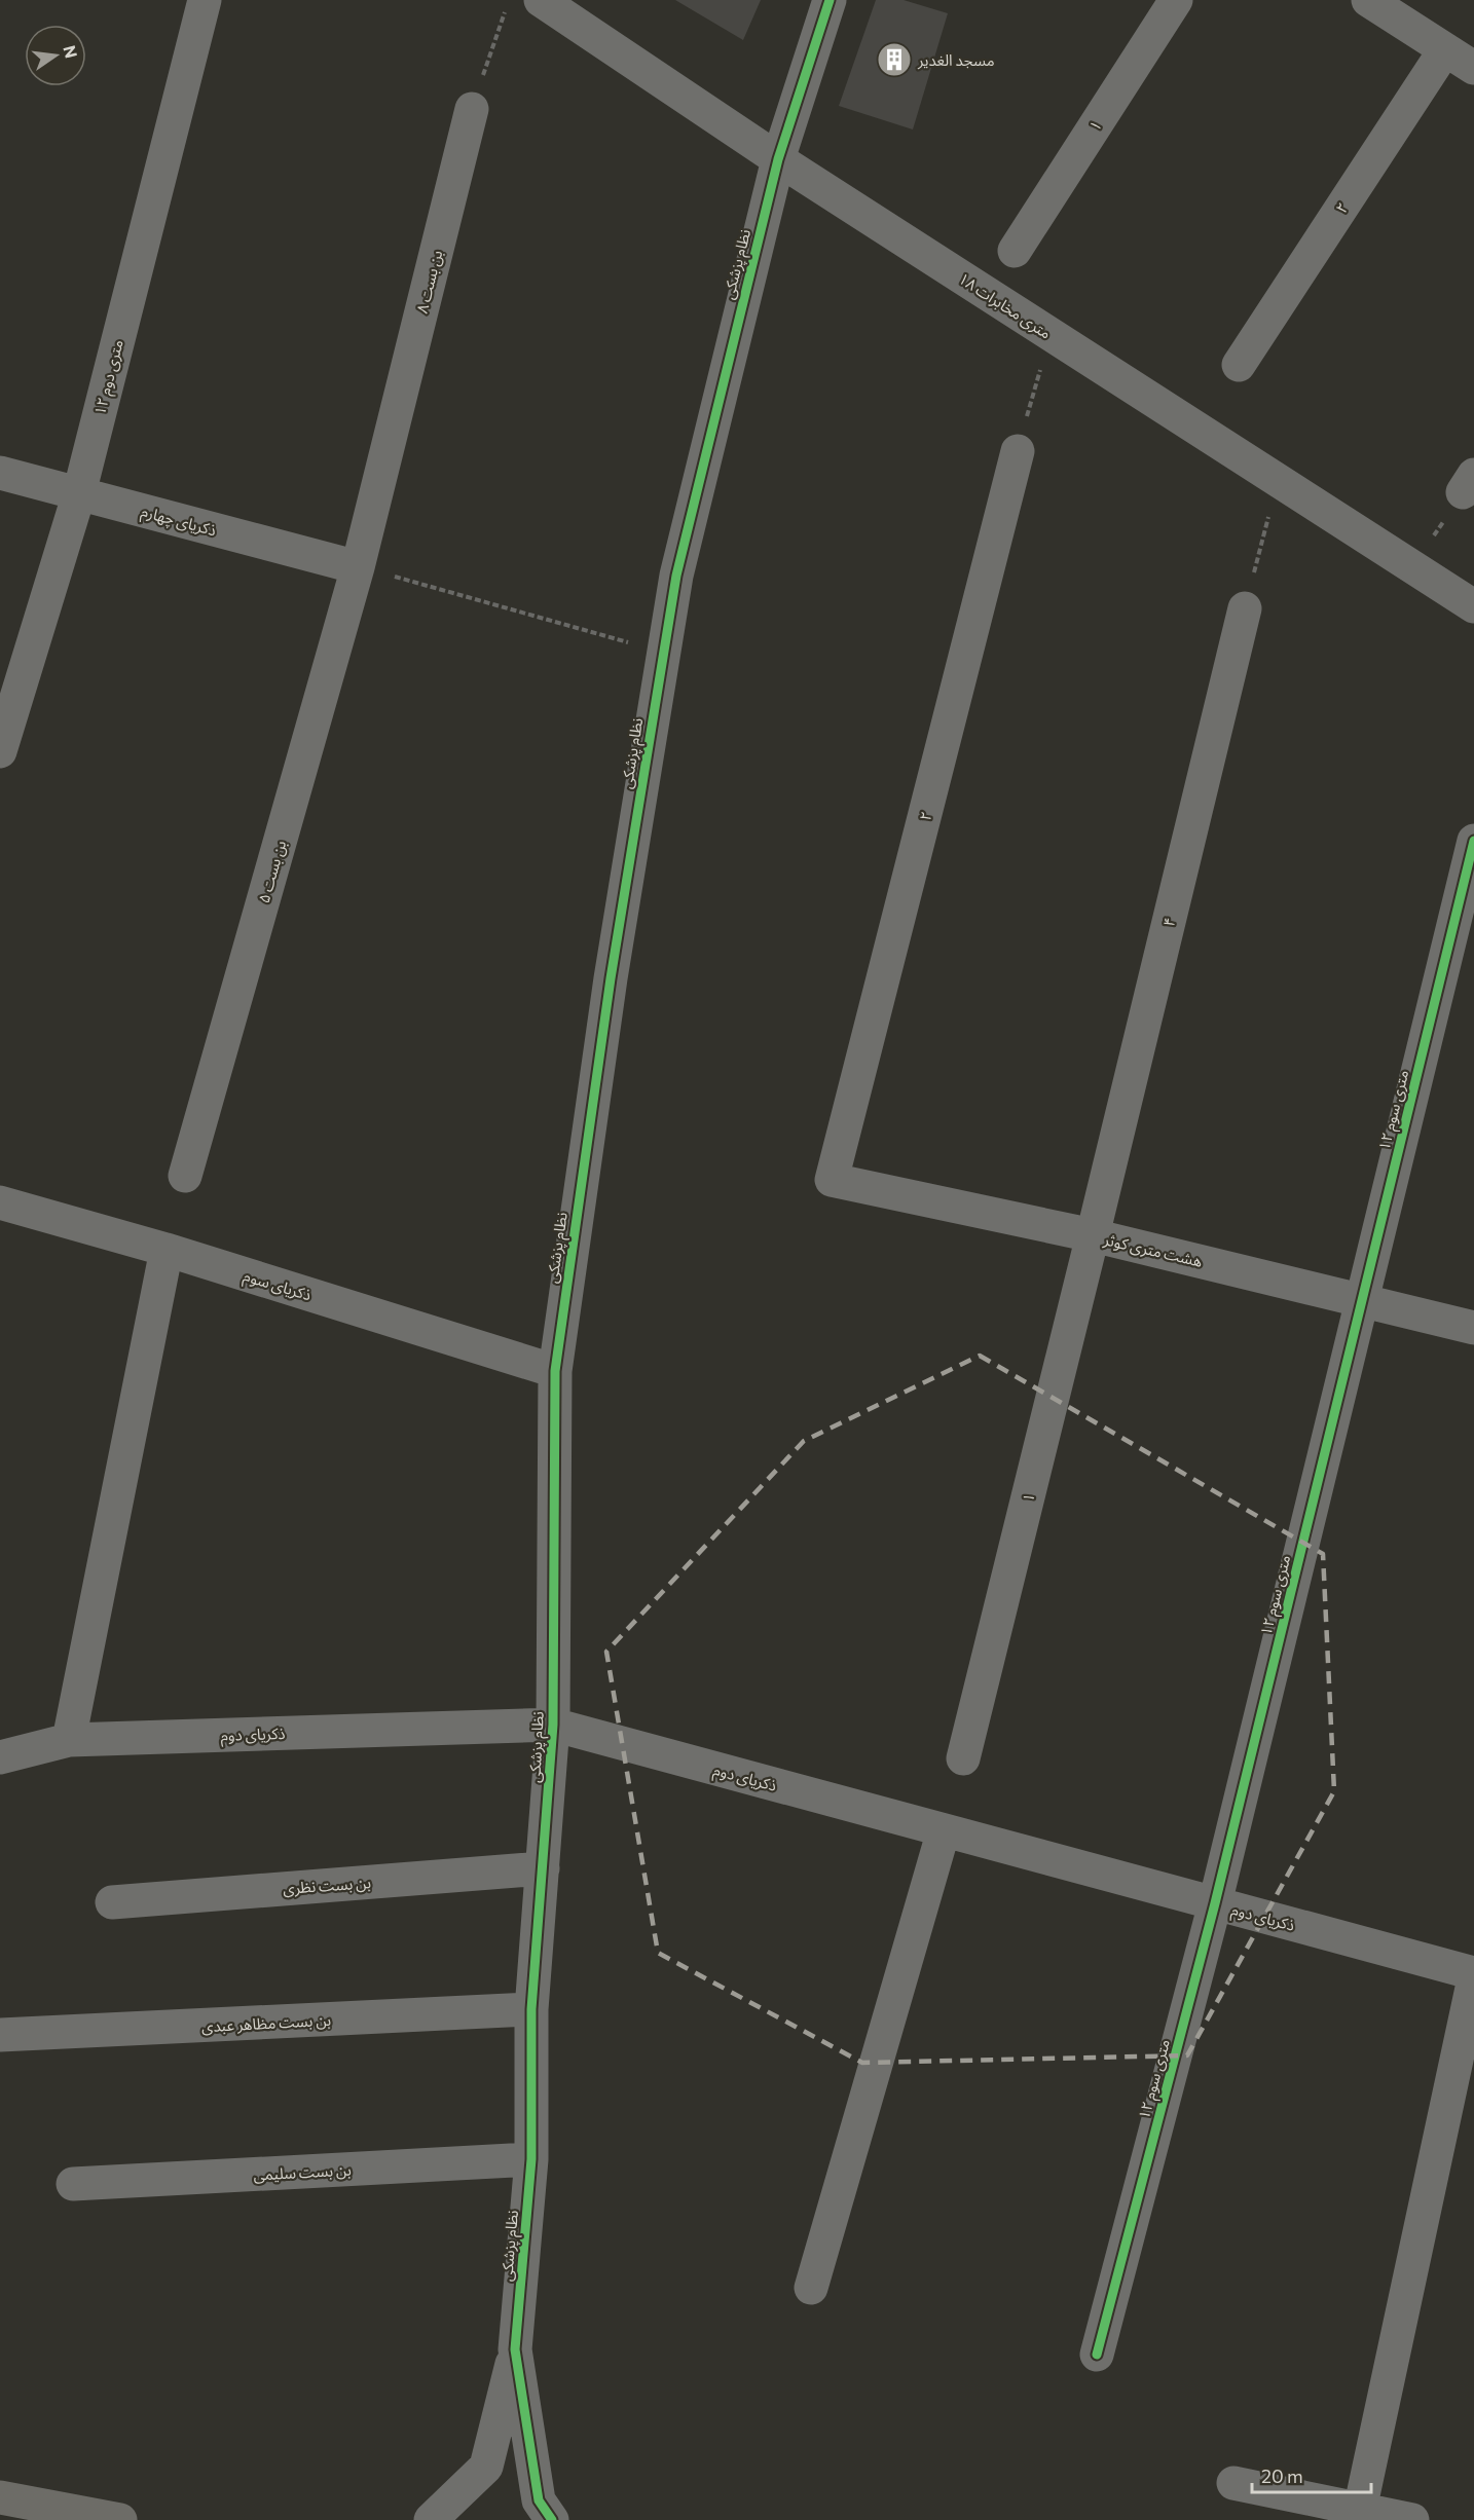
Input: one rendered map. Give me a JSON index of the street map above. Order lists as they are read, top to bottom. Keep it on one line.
{"streets":{"street":["۱","۲","نظام پزشکی","بن بست ۸","۱۸ متری مخابرات","۱۲ متری دوم","ذکریای چهارم","بن بست ۵","۴","۱۲ متری سوم","هشت متری کوثر","ذکریای سوم","ذکریای دوم","بن بست نظری","بن بست مظاهر عبدی","بن بست سلیمی"]},"crossings":[["۱","۴"],["۱","هشت متری کوثر"],["۲","هشت متری کوثر"],["نظام پزشکی","۱۸ متری مخابرات"],["نظام پزشکی","ذکریای سوم"],["نظام پزشکی","ذکریای دوم"],["نظام پزشکی","بن بست نظری"],["نظام پزشکی","بن بست مظاهر عبدی"],["نظام پزشکی","بن بست سلیمی"],["بن بست ۸","ذکریای چهارم"],["بن بست ۸","بن بست ۵"],["۱۲ متری دوم","ذکریای چهارم"],["ذکریای چهارم","بن بست ۵"],["۴","هشت متری کوثر"],["۱۲ متری سوم","هشت متری کوثر"],["۱۲ متری سوم","ذکریای دوم"]],"places":{"building":["مسجد الغدیر"]},"scale_bar":"20 m","north":"right"}
